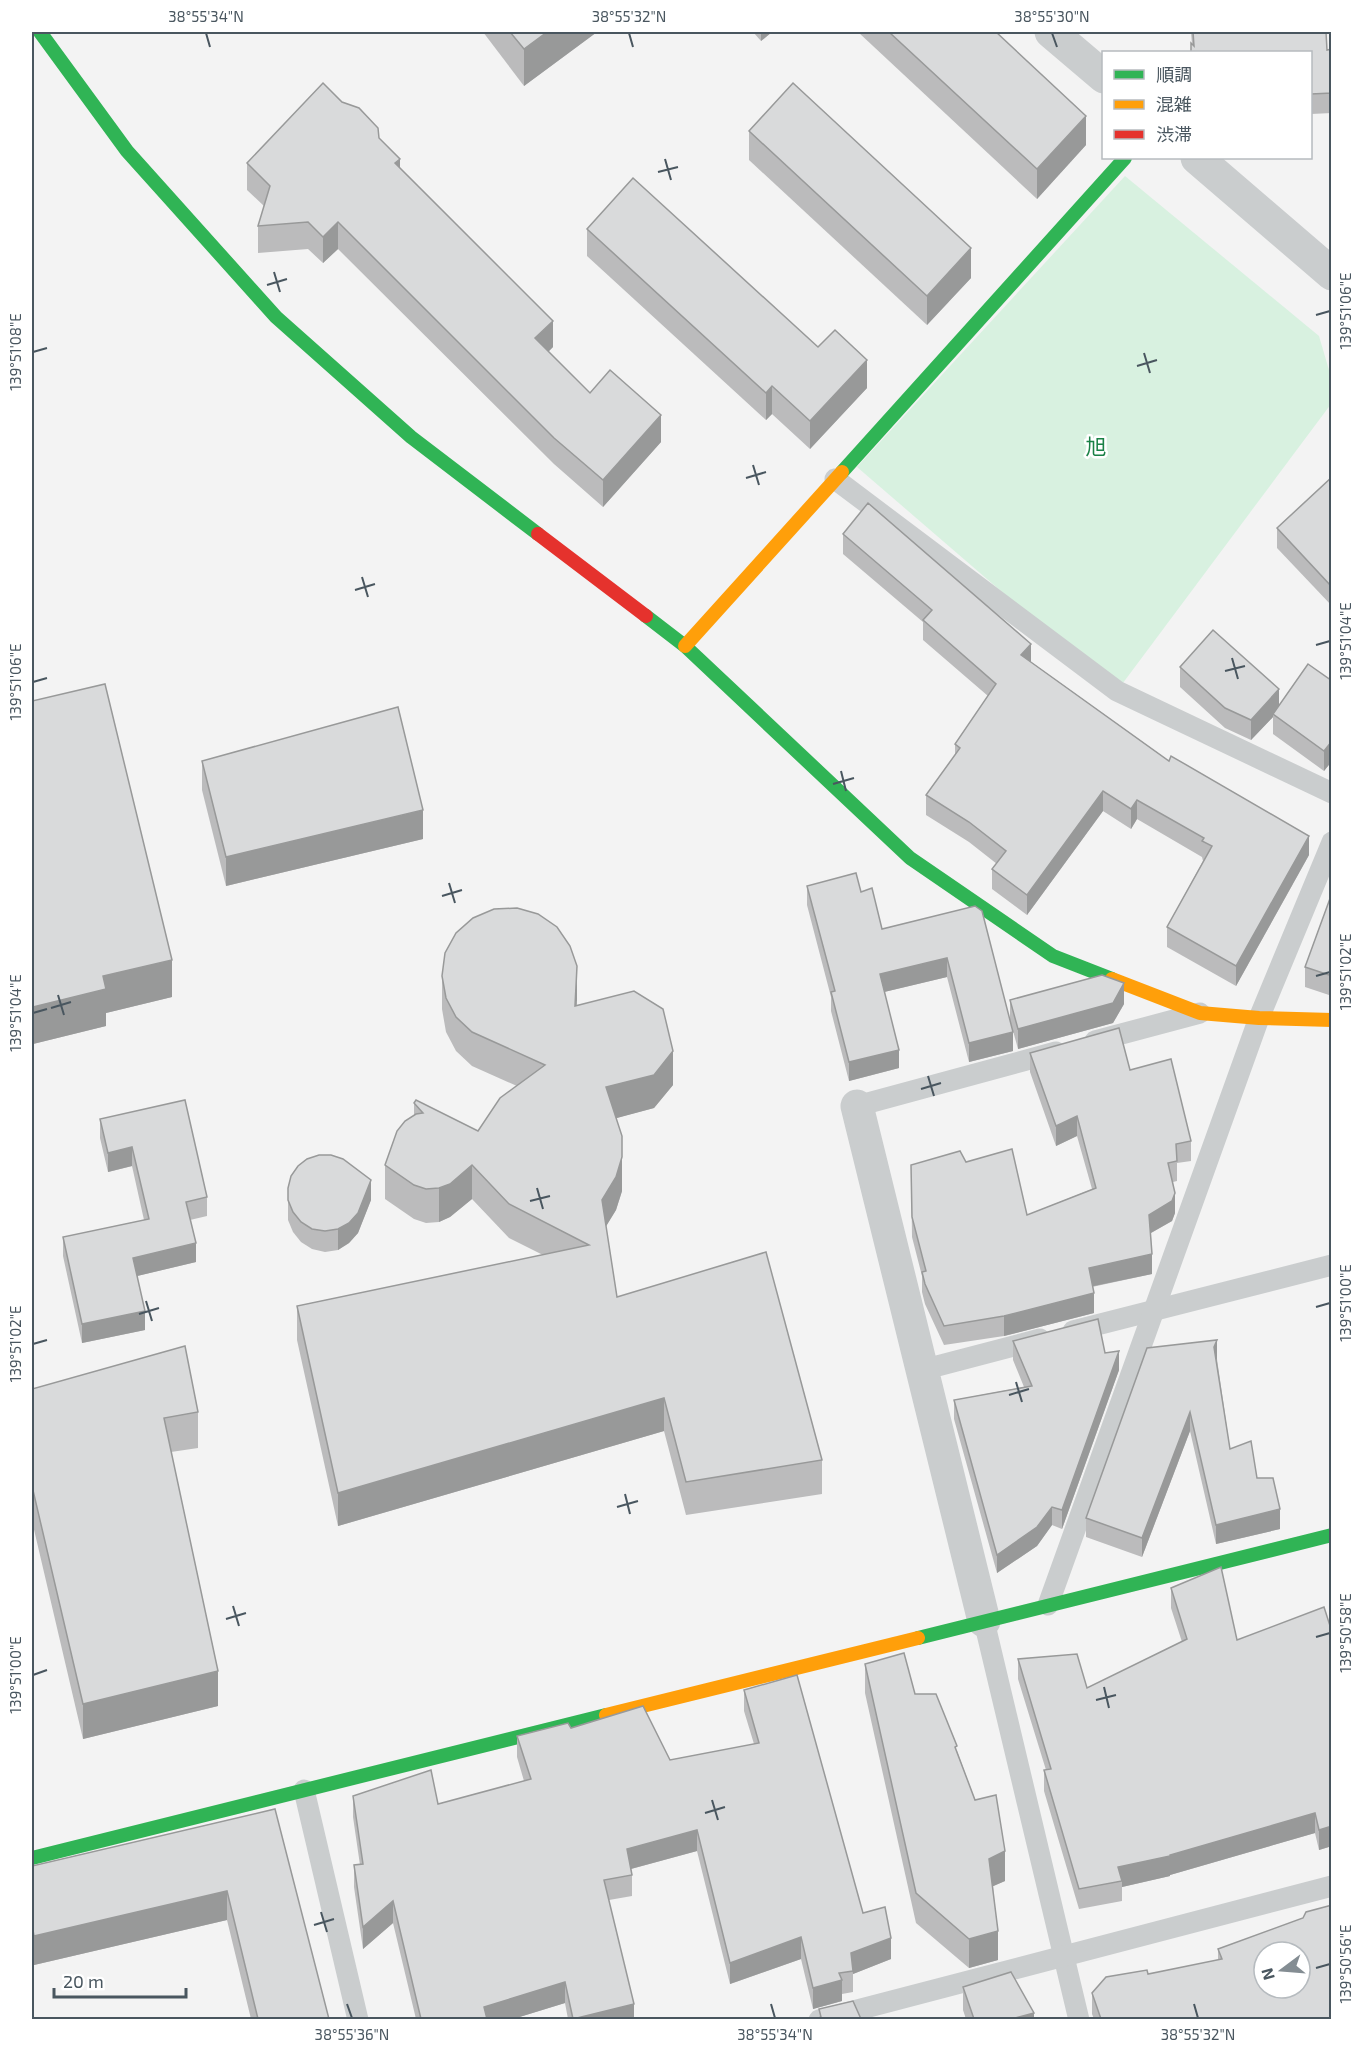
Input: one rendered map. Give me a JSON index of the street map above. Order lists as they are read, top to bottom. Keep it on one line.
{"parks":["旭"],"legend":["順調","混雑","渋滞"],"scale_bar":"20 m","north":"left","coordinates":["38°55'34\"N","38°55'32\"N","38°55'30\"N","139°51'06\"E","139°51'08\"E","139°51'04\"E","139°51'02\"E","139°51'00\"E","139°50'58\"E","139°50'56\"E","38°55'36\"N"]}
